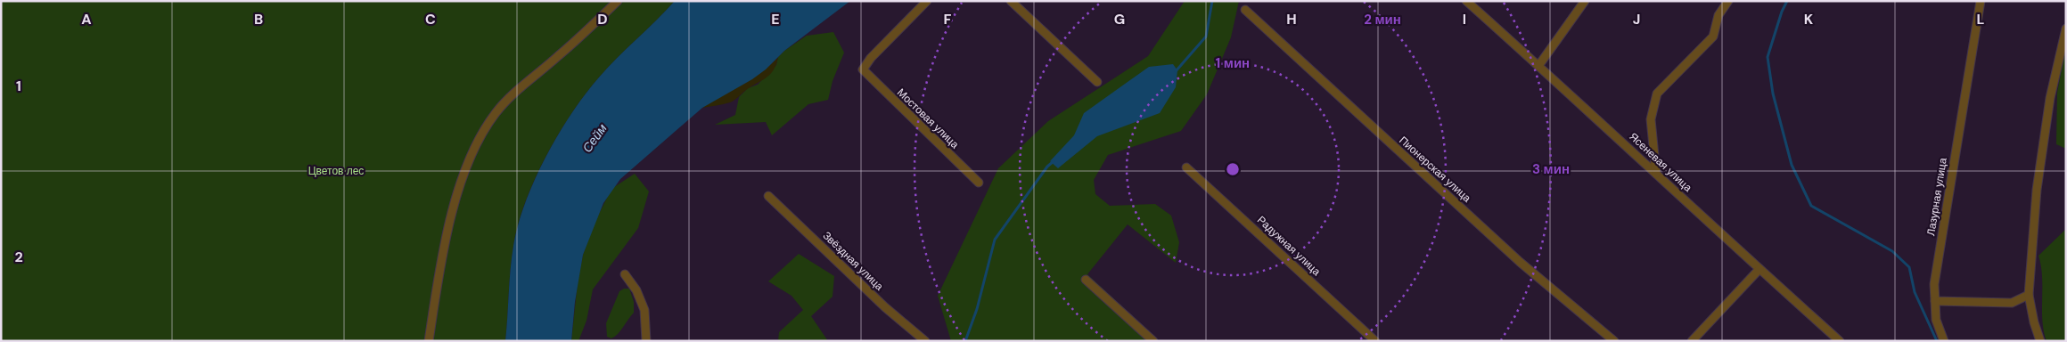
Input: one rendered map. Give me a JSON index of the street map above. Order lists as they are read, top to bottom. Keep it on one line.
{"streets":{"street":["Мостовая улица","Ясеневая улица","Пионерская улица","Лазурная улица","Радужная улица","Звёздная улица"]},"water":["Сейм"],"parks":["Цветов лес"],"grid":{"columns":["A","B","C","D","E","F","G","H","I","J","K","L"],"rows":["1","2"]},"rings":["2 мин","1 мин","3 мин"]}
